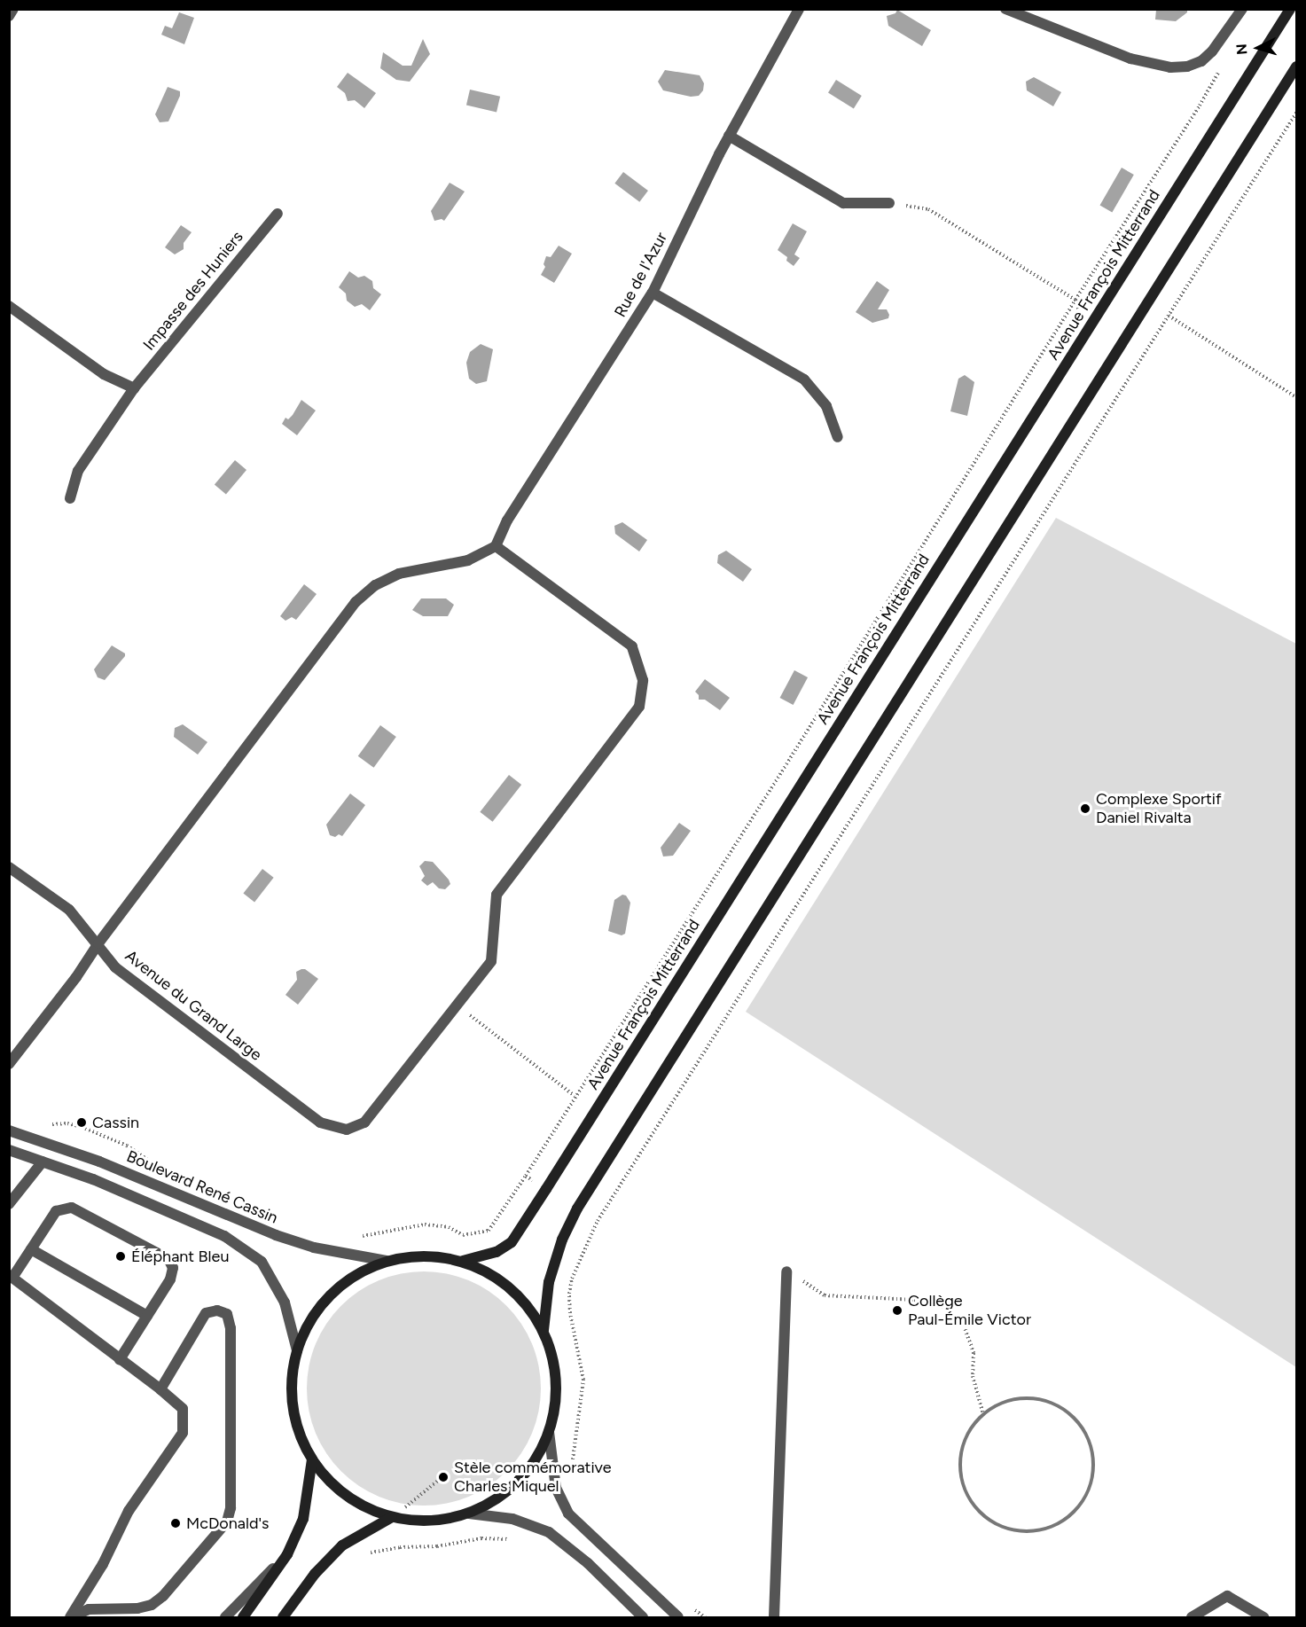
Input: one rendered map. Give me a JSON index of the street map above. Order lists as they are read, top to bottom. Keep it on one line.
{"streets":{"main road":["Avenue François Mitterrand"],"street":["Rue de l'Azur","Impasse des Huniers","Avenue du Grand Large","Boulevard René Cassin"]},"places":["Complexe Sportif Daniel Rivalta","Cassin","Éléphant Bleu","Collège Paul-Émile Victor","Stèle commémorative Charles Miquel","McDonald's"],"north":"left"}
